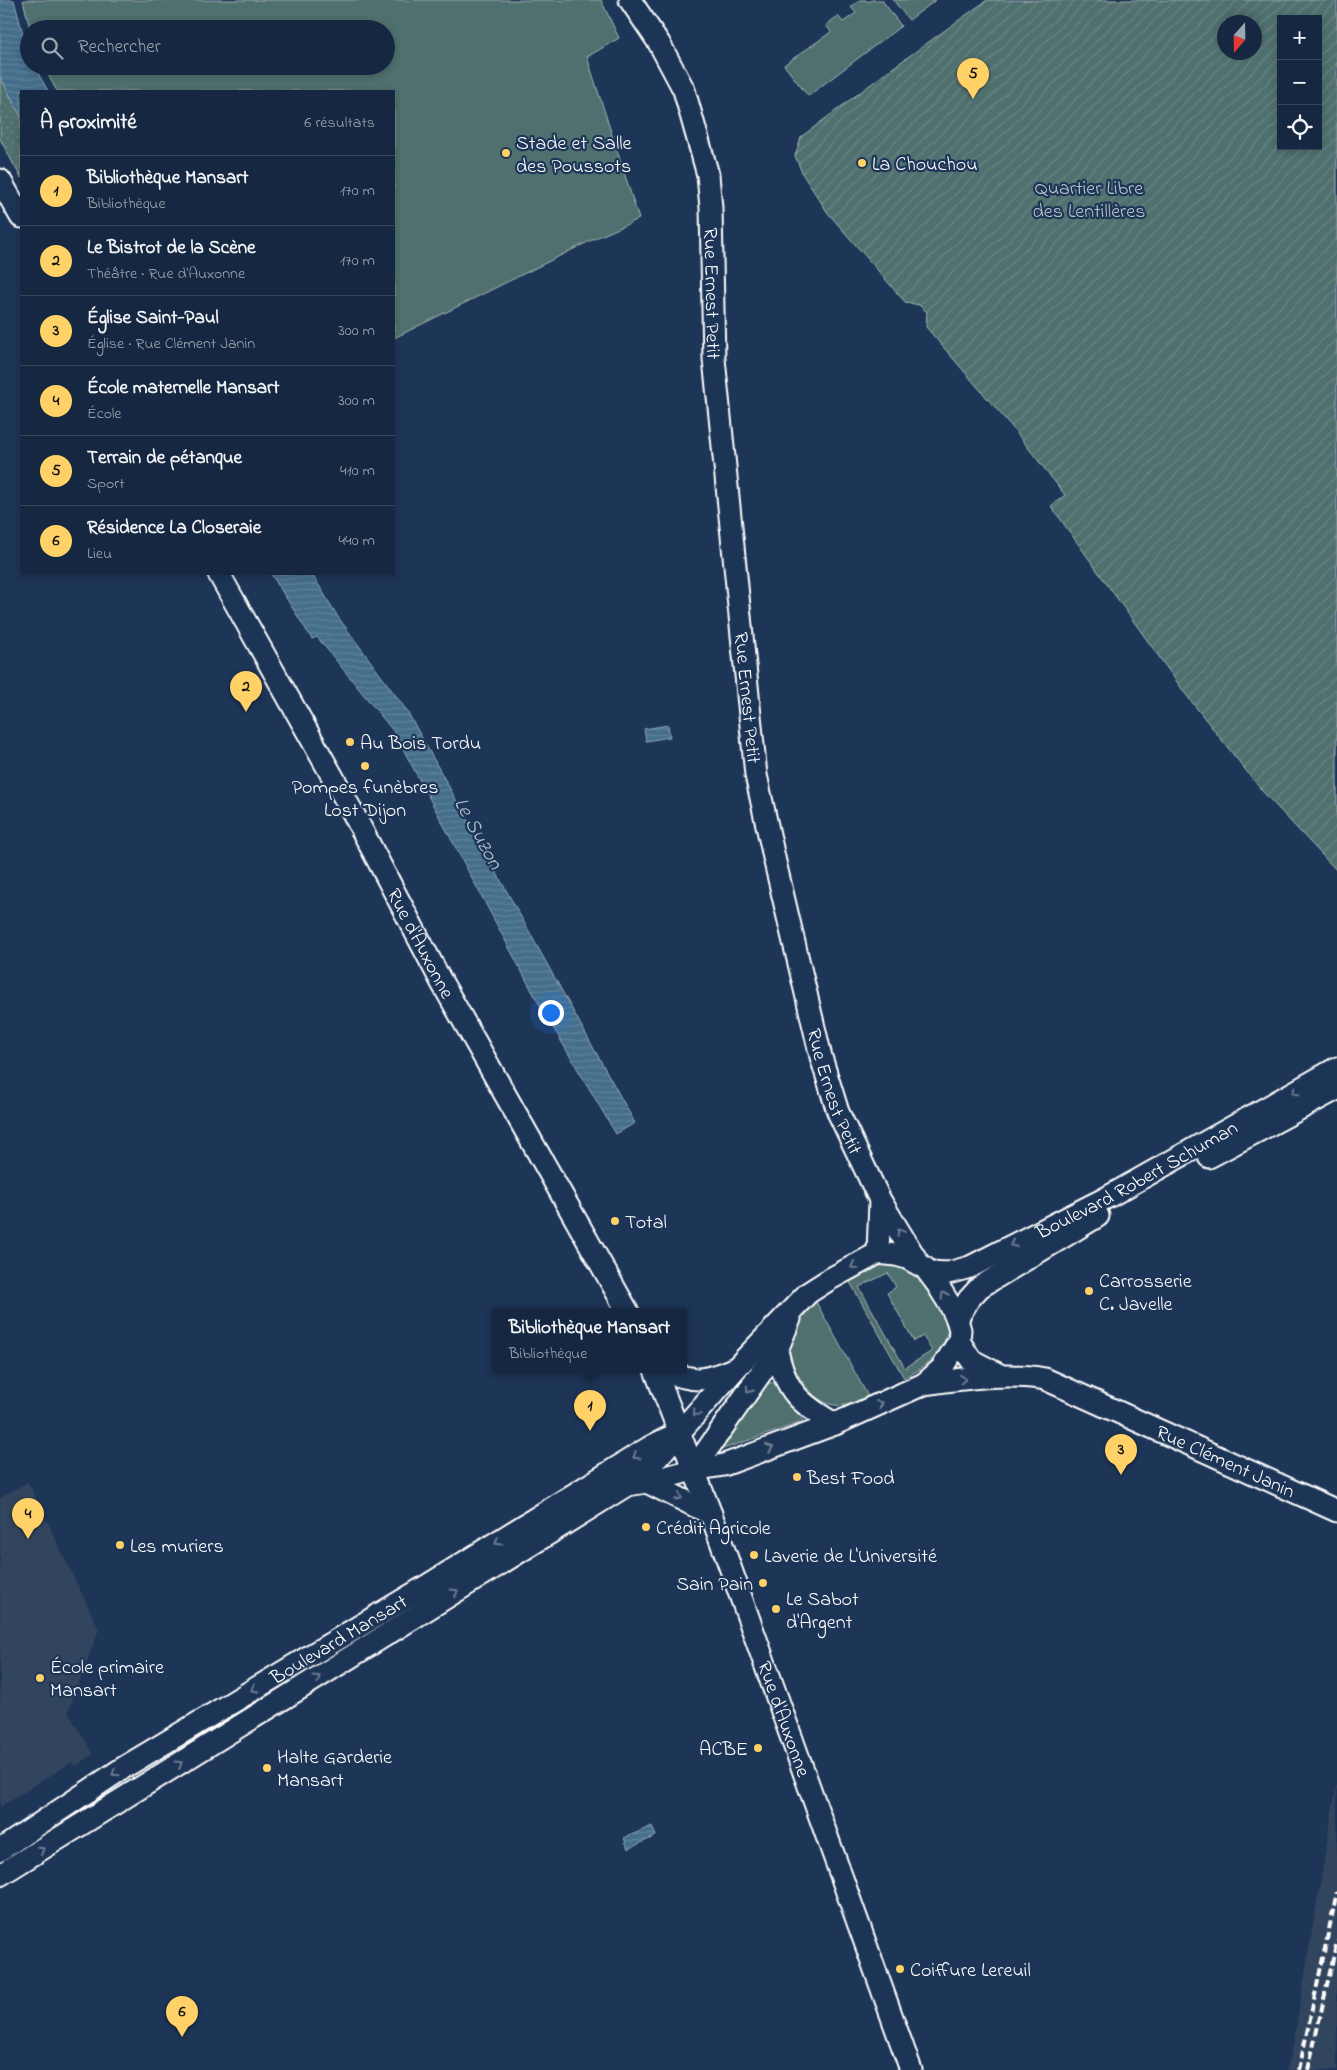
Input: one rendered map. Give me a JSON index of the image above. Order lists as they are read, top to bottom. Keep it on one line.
{"streets":{"main road":["Rue Ernest Petit","Rue d'Auxonne","Boulevard Robert Schuman","Rue Clément Janin","Boulevard Mansart"]},"crossings":[["Rue Ernest Petit","Boulevard Robert Schuman"],["Rue Ernest Petit","Rue Clément Janin"],["Rue d'Auxonne","Boulevard Mansart"],["Boulevard Robert Schuman","Rue Clément Janin"]],"water":["Le Suzon"],"parks":["Quartier Libre des Lentillères"],"places":["Stade et Salle des Poussots","La Chouchou","Au Bois Tordu","Pompes funèbres Lost Dijon","Total","Carrosserie C. Javelle","Best Food","Crédit Agricole","Les muriers","Laverie de L'Université","Sain Pain","Le Sabot d'Argent","École primaire Mansart","ACBE","Halte Garderie Mansart","Coiffure Lereuil"],"north":"bottom","page":{"map_buttons":["+","−"],"search":"Rechercher","pins":["5","2","1","3","4","6"],"heading":["À proximité","6 résultats"],"list":[{"mark":"1","name":"Bibliothèque Mansart","note":"Bibliothèque","value":"170 m"},{"mark":"2","name":"Le Bistrot de la Scène","note":"Théâtre · Rue d'Auxonne","value":"170 m"},{"mark":"3","name":"Église Saint-Paul","note":"Église · Rue Clément Janin","value":"300 m"},{"mark":"4","name":"École maternelle Mansart","note":"École","value":"300 m"},{"mark":"5","name":"Terrain de pétanque","note":"Sport","value":"410 m"},{"mark":"6","name":"Résidence La Closeraie","note":"Lieu","value":"440 m"}],"popup":["Bibliothèque Mansart","Bibliothèque"]}}
